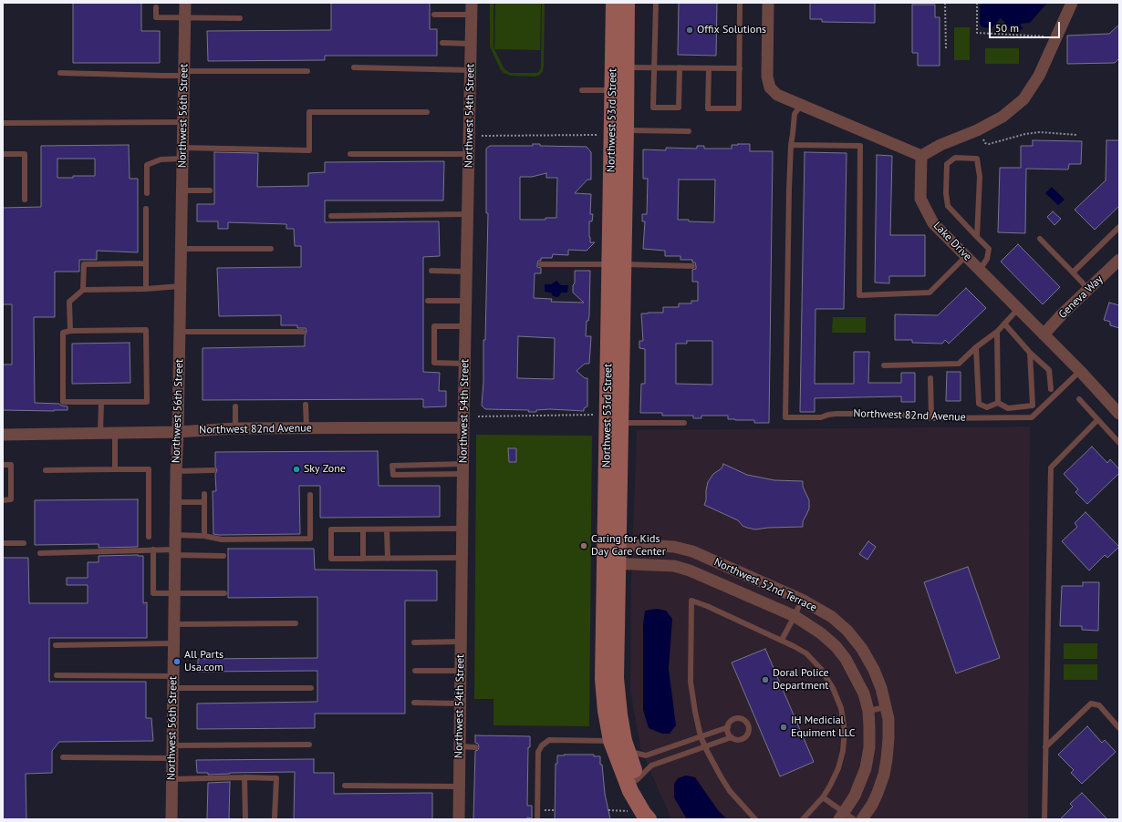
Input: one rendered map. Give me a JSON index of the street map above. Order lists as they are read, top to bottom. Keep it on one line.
{"streets":{"street":["Northwest 56th Street","Northwest 54th Street","Northwest 53rd Street","Lake Drive","Geneva Way","Northwest 82nd Avenue","Northwest 52nd Terrace"]},"crossings":[["Northwest 56th Street","Northwest 82nd Avenue"],["Northwest 54th Street","Northwest 82nd Avenue"],["Northwest 53rd Street","Northwest 52nd Terrace"],["Lake Drive","Geneva Way"],["Lake Drive","Northwest 82nd Avenue"]],"places":["Offix Solutions","Sky Zone","Caring for Kids Day Care Center","All Parts Usa.com","Doral Police Department","IH Medicial Equiment LLC"],"scale_bar":"50 m"}
